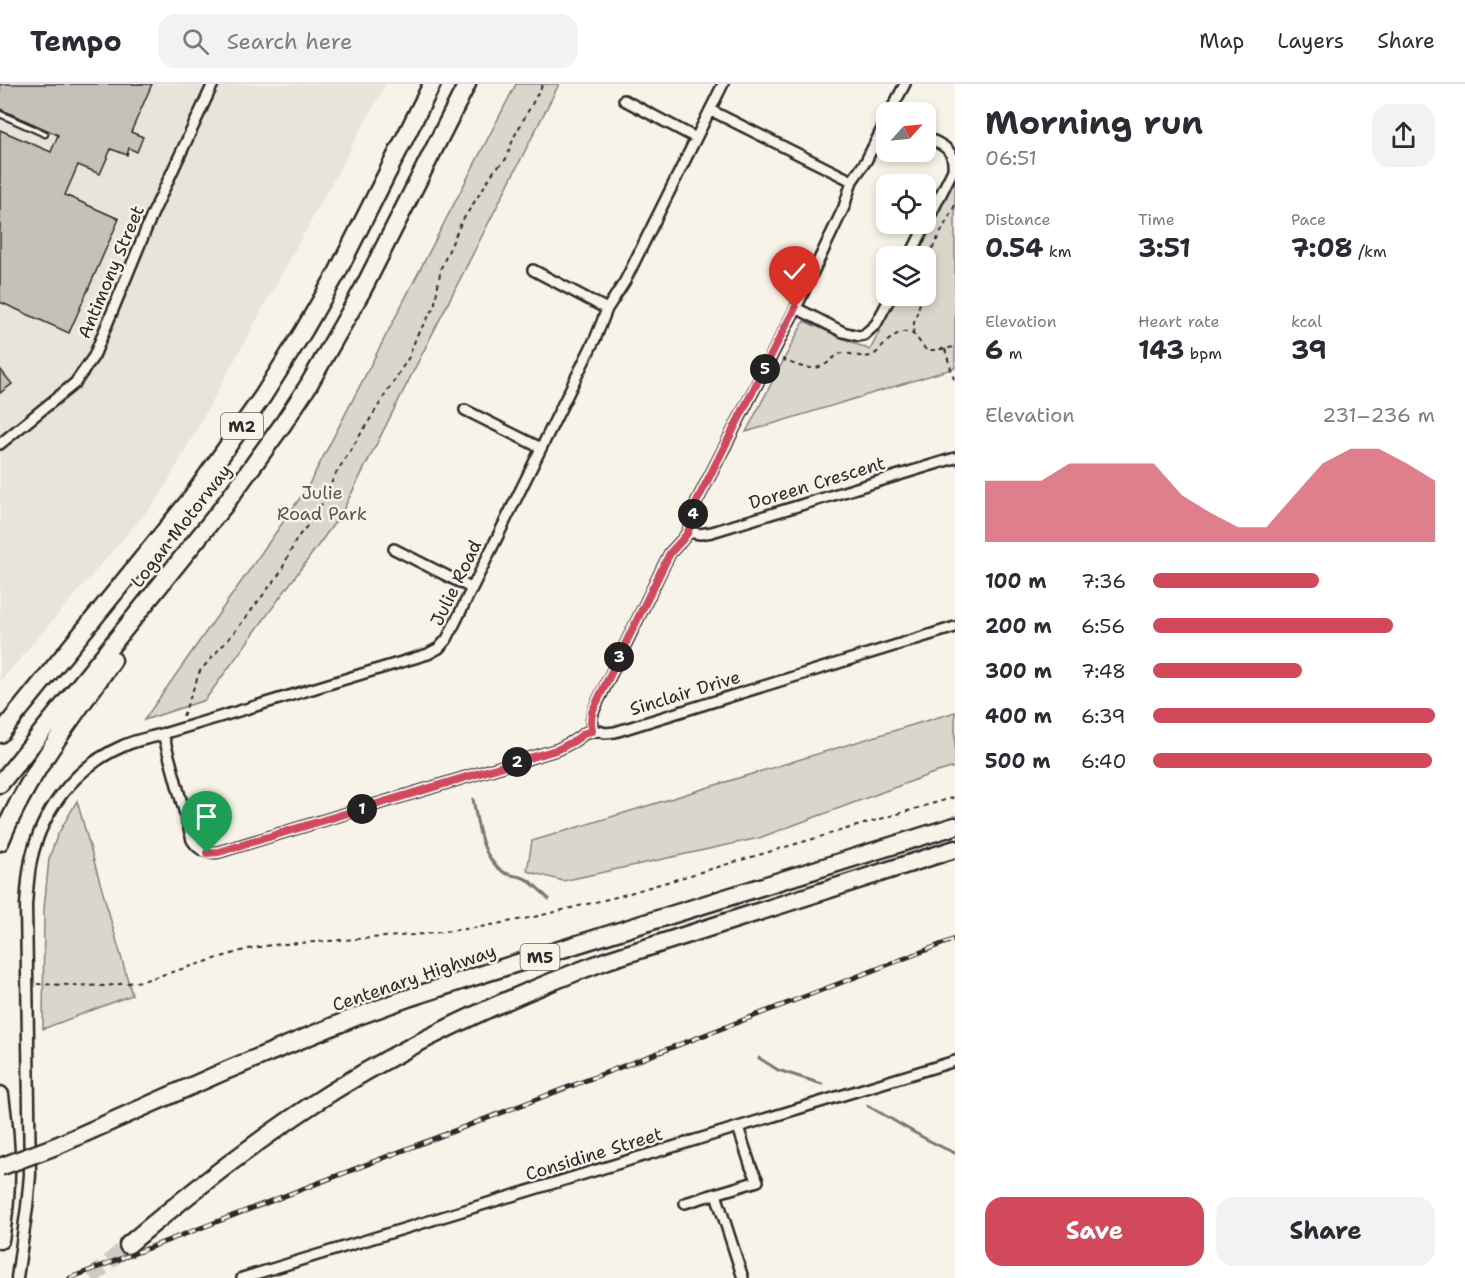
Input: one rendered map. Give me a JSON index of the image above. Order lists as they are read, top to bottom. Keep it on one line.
{"streets":{"highway":["M2","Logan Motorway","M5","Centenary Highway"],"street":["Antimony Street","Doreen Crescent","Julie Road","Sinclair Drive","Considine Street"]},"crossings":[["Julie Road","Sinclair Drive"]],"parks":["Julie Road Park"],"north":"top right","page":{"header":"Tempo","search":"Search here","nav":["Map","Layers","Share"],"heading":["Morning run","06:51"],"stats":[["Distance","0.54 km"],["Time","3:51"],["Pace","7:08 /km"],["Elevation","6 m"],["Heart rate","143 bpm"],["kcal","39"]],"pins":["5","4","3","2","1"],"chart":["Elevation","231–236 m"],"list":[{"name":"100 m","note":"7:36"},{"name":"200 m","note":"6:56"},{"name":"300 m","note":"7:48"},{"name":"400 m","note":"6:39"},{"name":"500 m","note":"6:40"}],"buttons":["Save","Share"]}}
